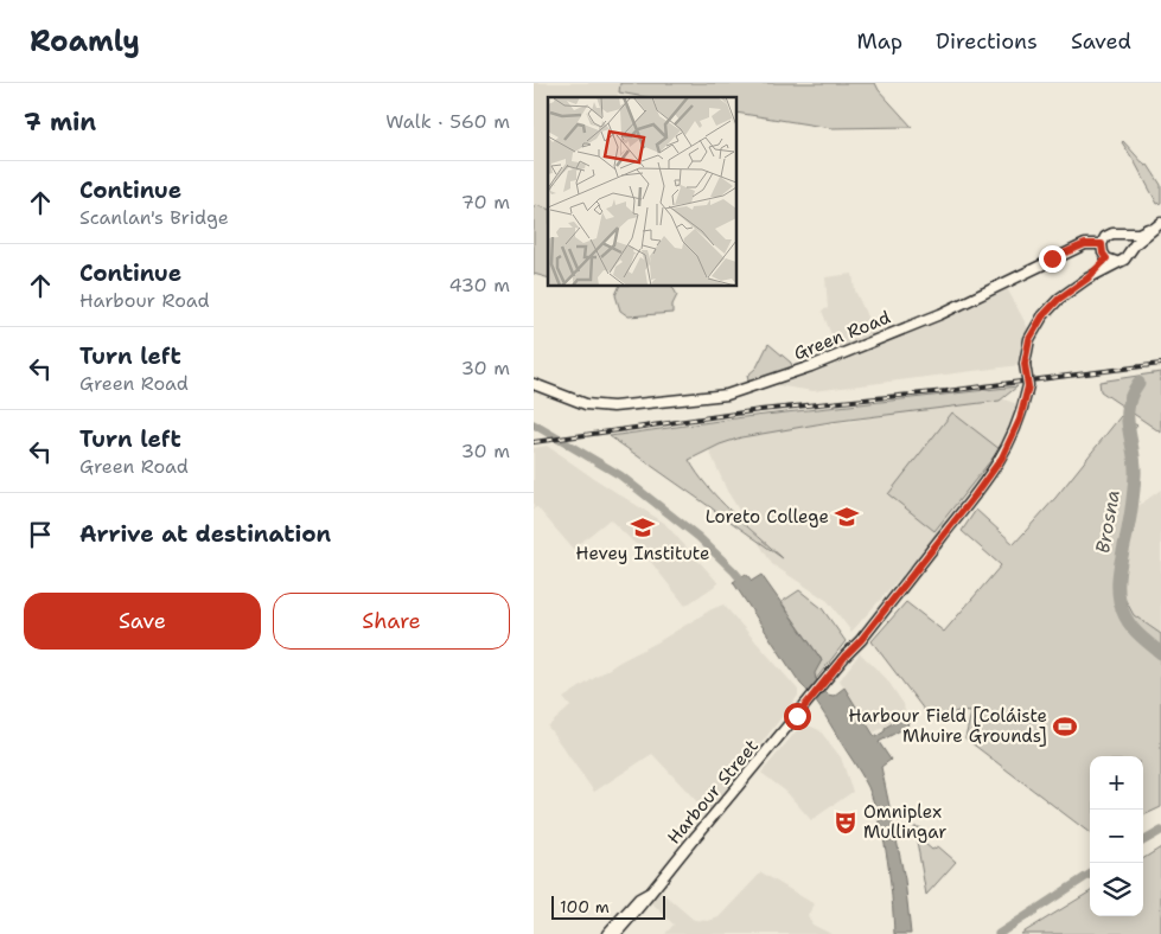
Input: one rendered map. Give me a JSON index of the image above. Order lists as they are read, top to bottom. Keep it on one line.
{"streets":{"street":["Green Road","Harbour Street"]},"crossings":[["Green Road","Harbour Street"]],"water":["Brosna"],"places":{"school or university":["Loreto College","Hevey Institute"],"sports":["Harbour Field [Coláiste Mhuire Grounds]"],"theatre":["Omniplex Mullingar"]},"scale_bar":"100 m","page":{"header":"Roamly","nav":["Map","Directions","Saved"],"heading":["7 min","Walk · 560 m"],"list":[["Continue","Scanlan's Bridge","70 m"],["Continue","Harbour Road","430 m"],["Turn left","Green Road","30 m"],["Turn left","Green Road","30 m"],"Arrive at destination"],"buttons":["Save","Share"],"map_buttons":["+","−"],"scale":"100 m"}}
